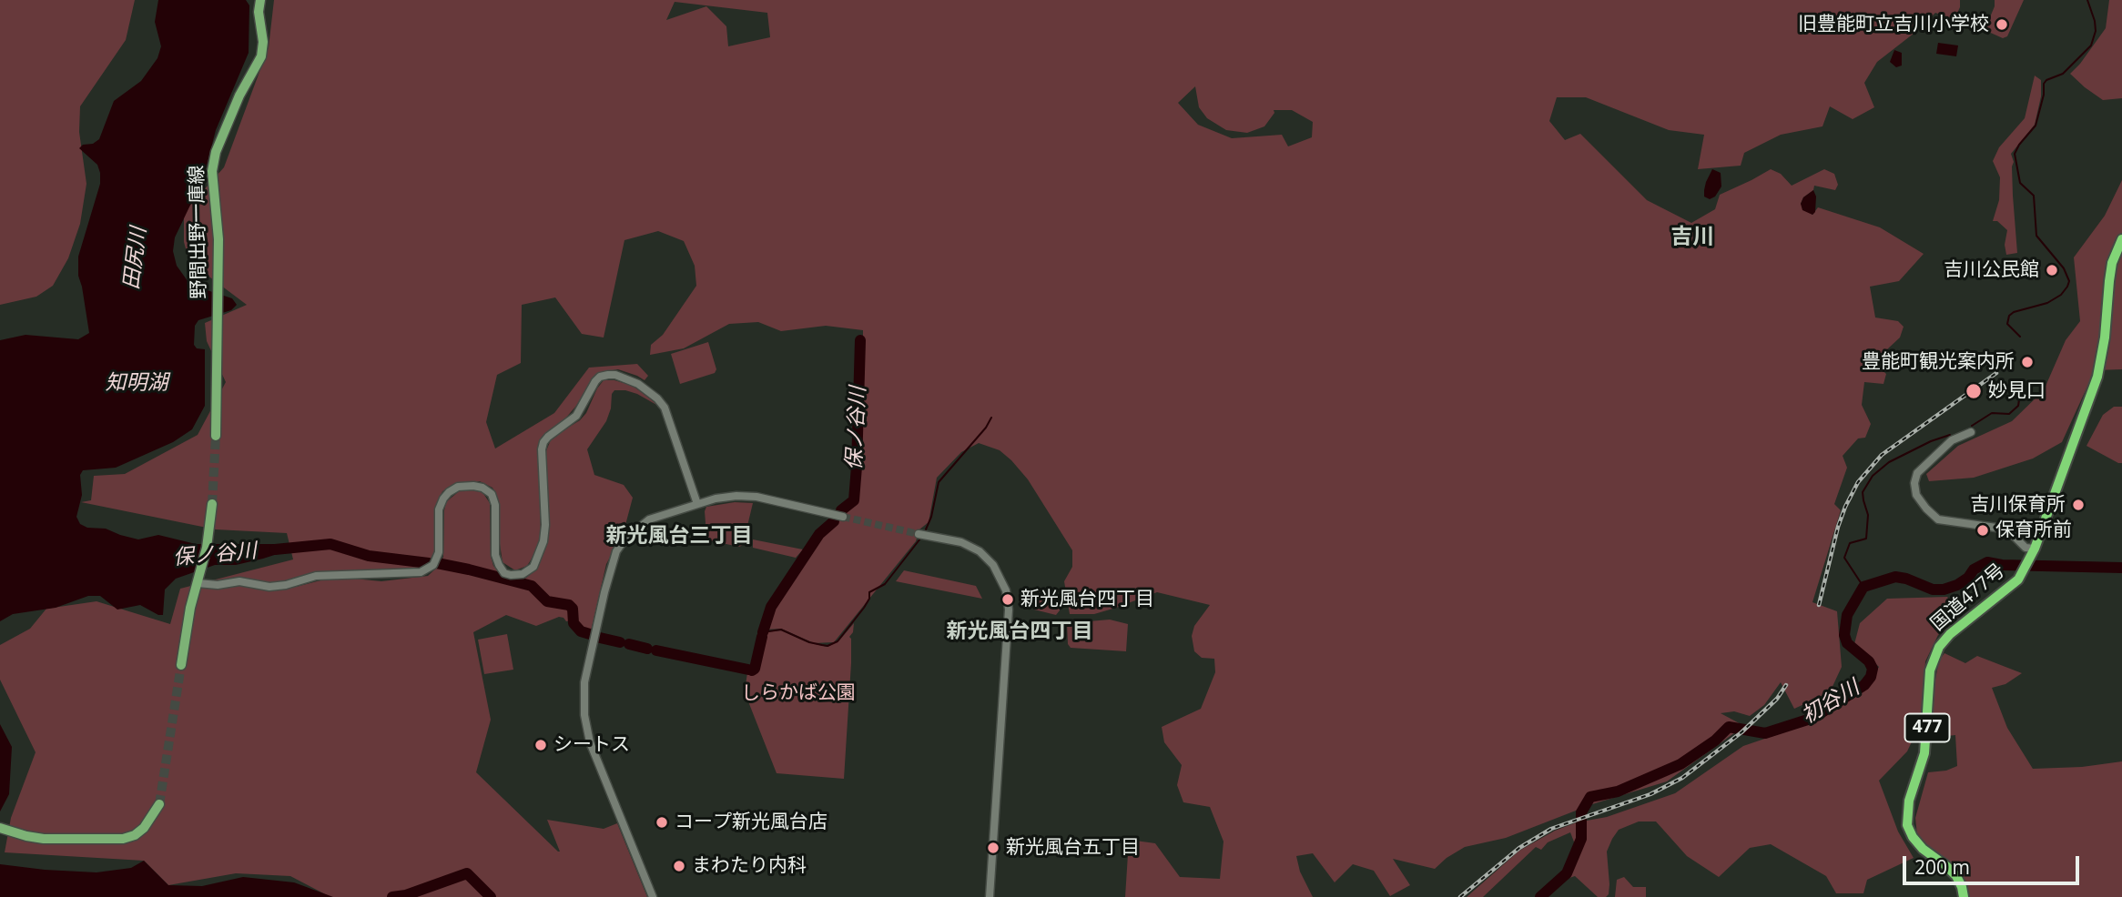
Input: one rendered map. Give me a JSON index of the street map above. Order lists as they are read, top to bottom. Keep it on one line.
{"streets":{"highway":["国道477号","477"],"main road":["野間出野一庫線"]},"districts":["吉川","新光風台三丁目","新光風台四丁目"],"water":["田尻川","知明湖","保ノ谷川","初谷川"],"parks":["しらかば公園"],"places":["旧豊能町立吉川小学校","吉川公民館","豊能町観光案内所","妙見口","吉川保育所","保育所前","新光風台四丁目","シートス","コープ新光風台店","新光風台五丁目","まわたり内科"],"scale_bar":"200 m"}
